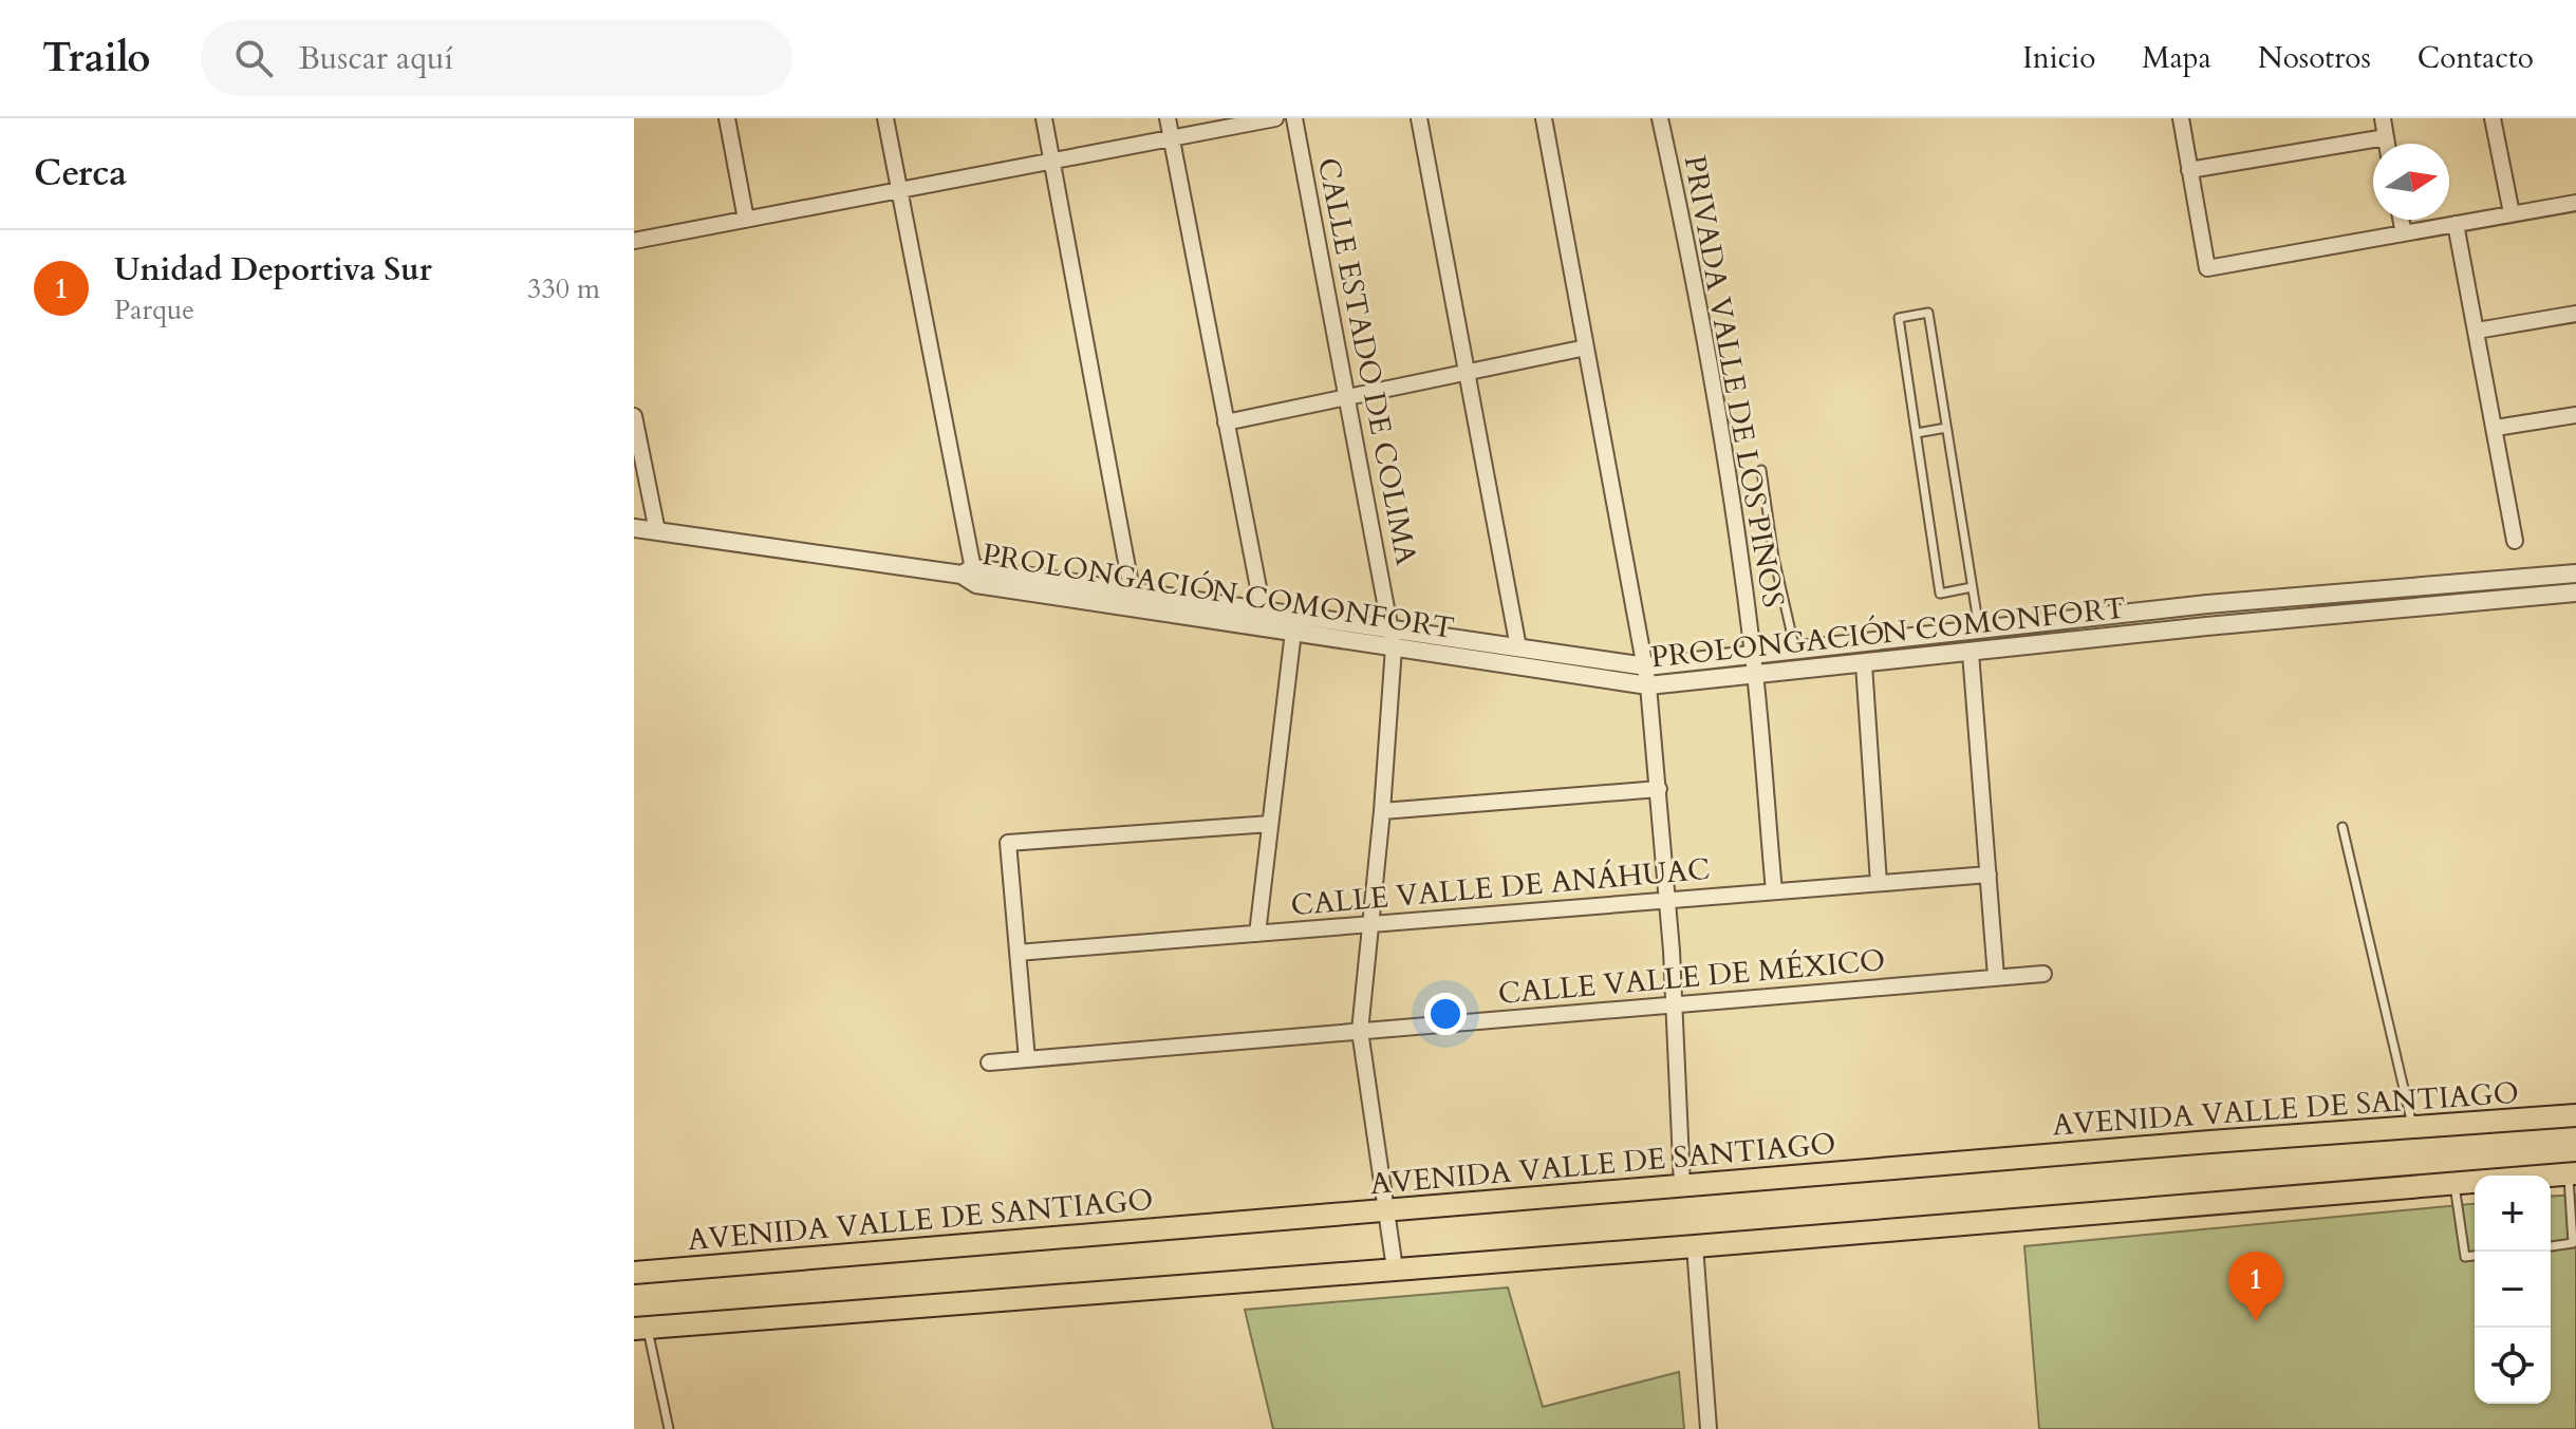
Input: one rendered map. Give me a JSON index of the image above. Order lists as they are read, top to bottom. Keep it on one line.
{"streets":{"main road":["AVENIDA VALLE DE SANTIAGO"],"street":["CALLE ESTADO DE COLIMA","PRIVADA VALLE DE LOS PINOS","PROLONGACIÓN COMONFORT","CALLE VALLE DE ANÁHUAC","CALLE VALLE DE MÉXICO"]},"crossings":[["CALLE ESTADO DE COLIMA","PROLONGACIÓN COMONFORT"],["CALLE ESTADO DE COLIMA","CALLE VALLE DE ANÁHUAC"],["CALLE ESTADO DE COLIMA","CALLE VALLE DE MÉXICO"],["CALLE ESTADO DE COLIMA","AVENIDA VALLE DE SANTIAGO"],["PRIVADA VALLE DE LOS PINOS","PROLONGACIÓN COMONFORT"],["PRIVADA VALLE DE LOS PINOS","CALLE VALLE DE ANÁHUAC"]],"north":"right","page":{"header":"Trailo","search":"Buscar aquí","nav":["Inicio","Mapa","Nosotros","Contacto"],"heading":"Cerca","list":[{"mark":"1","name":"Unidad Deportiva Sur","note":"Parque","value":"330 m"}],"map_buttons":["+","−"],"pins":"1"}}
